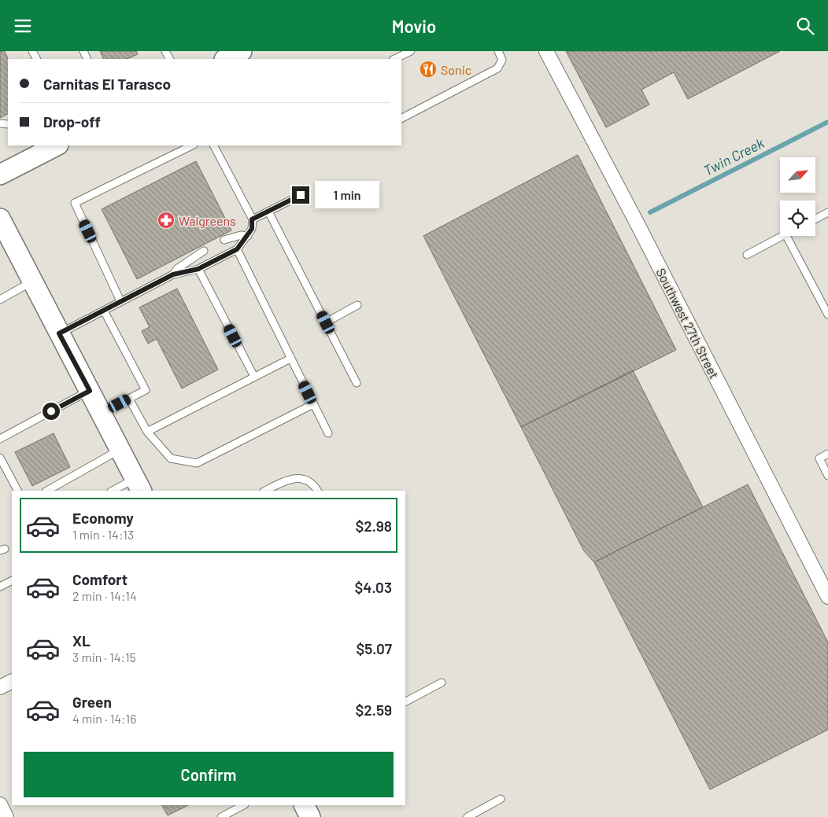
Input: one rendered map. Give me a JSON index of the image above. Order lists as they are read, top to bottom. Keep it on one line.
{"streets":{"street":["Southwest 27th Street"]},"water":["Twin Creek"],"places":{"restaurant":["Sonic"],"pharmacy":["Walgreens"]},"north":"top right","page":{"header":"Movio","banner":["Carnitas El Tarasco","Drop-off"],"bubble":"1 min","list":[{"name":"Economy","note":"1 min · 14:13","value":"$2.98"},{"name":"Comfort","note":"2 min · 14:14","value":"$4.03"},{"name":"XL","note":"3 min · 14:15","value":"$5.07"},{"name":"Green","note":"4 min · 14:16","value":"$2.59"}],"buttons":"Confirm"}}
